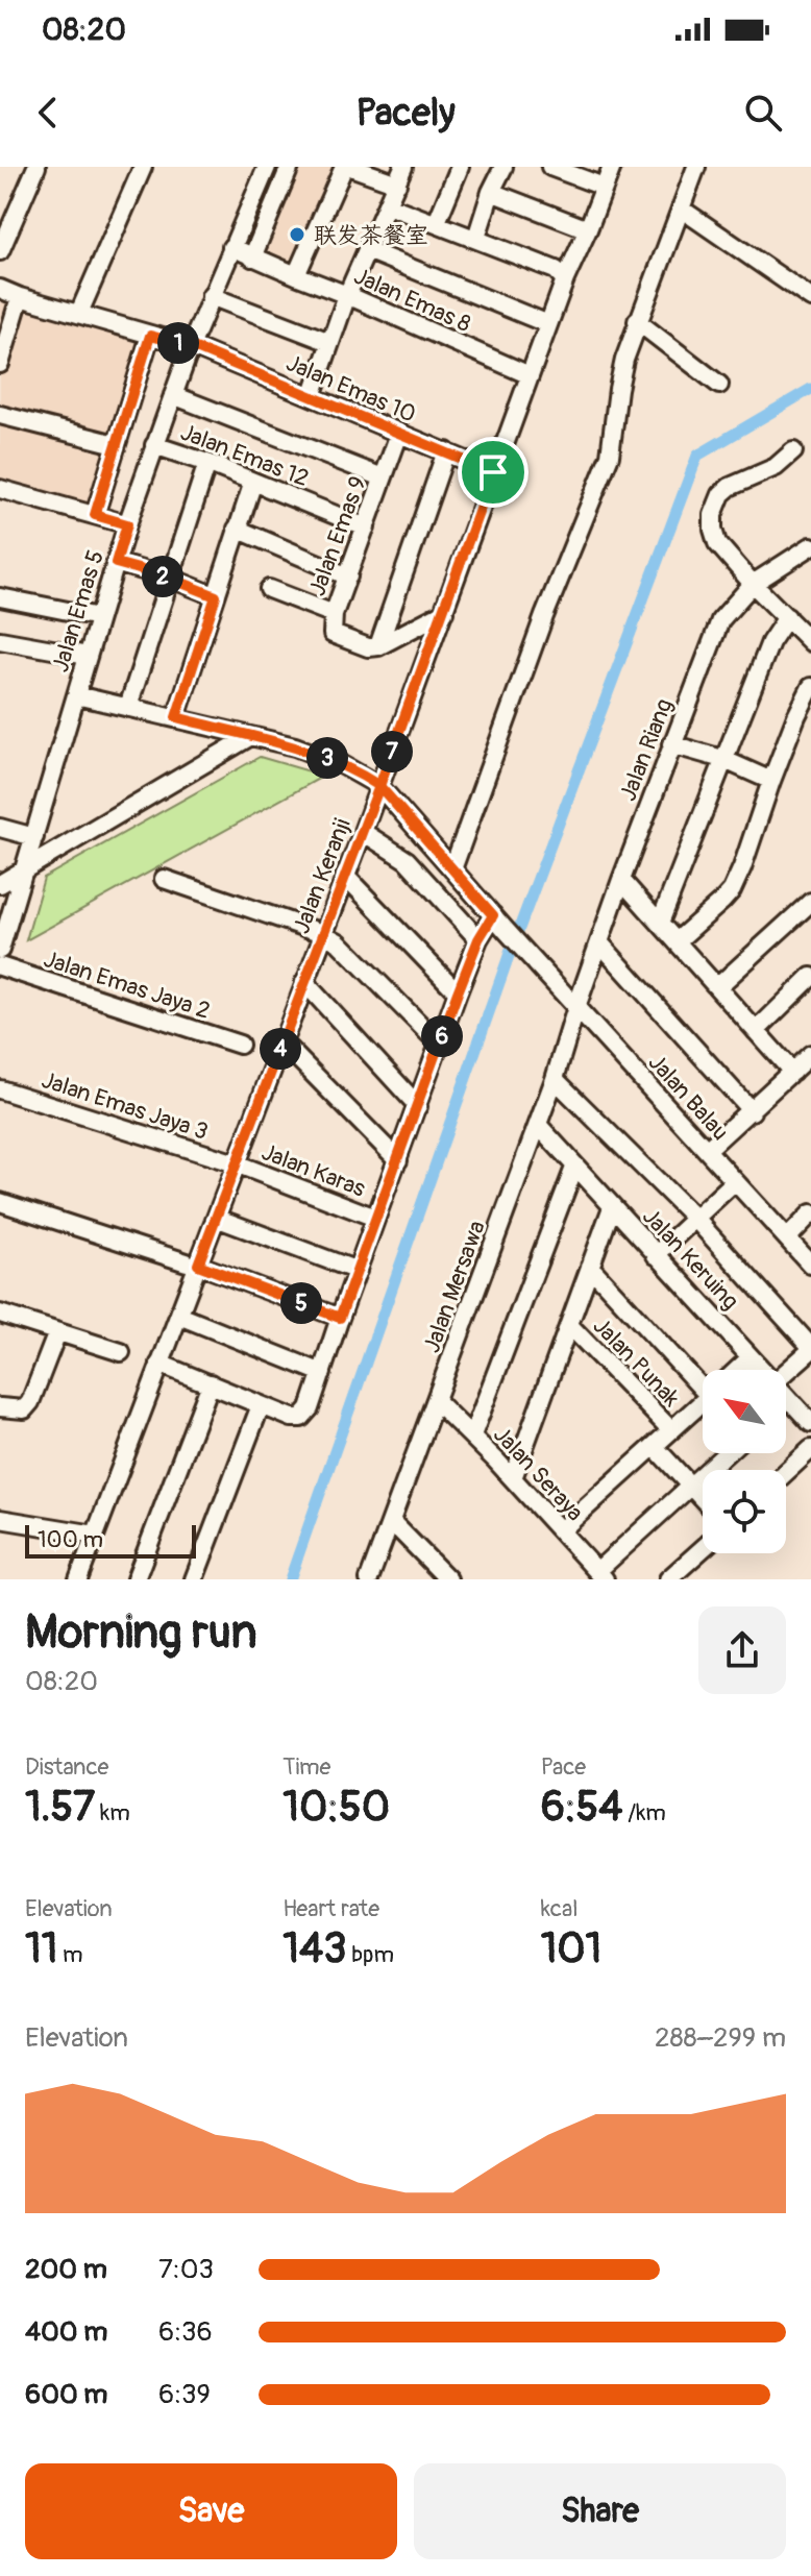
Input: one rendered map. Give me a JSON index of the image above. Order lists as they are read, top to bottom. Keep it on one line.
{"streets":{"street":["Jalan Emas 8","Jalan Emas 10","Jalan Emas 12","Jalan Emas 9","Jalan Emas 5","Jalan Riang","Jalan Keranji","Jalan Emas Jaya 2","Jalan Balau","Jalan Emas Jaya 3","Jalan Karas","Jalan Keruing","Jalan Mersawa","Jalan Punak","Jalan Seraya"]},"crossings":[["Jalan Emas 8","Jalan Emas 5"],["Jalan Emas 8","Jalan Keranji"],["Jalan Emas 10","Jalan Emas 9"],["Jalan Emas 10","Jalan Emas 5"],["Jalan Emas 10","Jalan Keranji"],["Jalan Emas 12","Jalan Emas 9"],["Jalan Emas 12","Jalan Emas 5"],["Jalan Riang","Jalan Balau"],["Jalan Riang","Jalan Mersawa"],["Jalan Keranji","Jalan Balau"],["Jalan Keranji","Jalan Emas Jaya 3"],["Jalan Keranji","Jalan Karas"],["Jalan Balau","Jalan Mersawa"],["Jalan Emas Jaya 3","Jalan Karas"],["Jalan Keruing","Jalan Mersawa"],["Jalan Mersawa","Jalan Seraya"]],"places":["联发茶餐室"],"scale_bar":"100 m","north":"top left","page":{"status":"08:20","header":"Pacely","pins":["1","2","7","3","6","4","5"],"scale":"100 m","heading":["Morning run","08:20"],"stats":[["Distance","1.57 km"],["Time","10:50"],["Pace","6:54 /km"],["Elevation","11 m"],["Heart rate","143 bpm"],["kcal","101"]],"chart":["Elevation","288–299 m"],"list":[{"name":"200 m","note":"7:03"},{"name":"400 m","note":"6:36"},{"name":"600 m","note":"6:39"}],"buttons":["Save","Share"]}}
